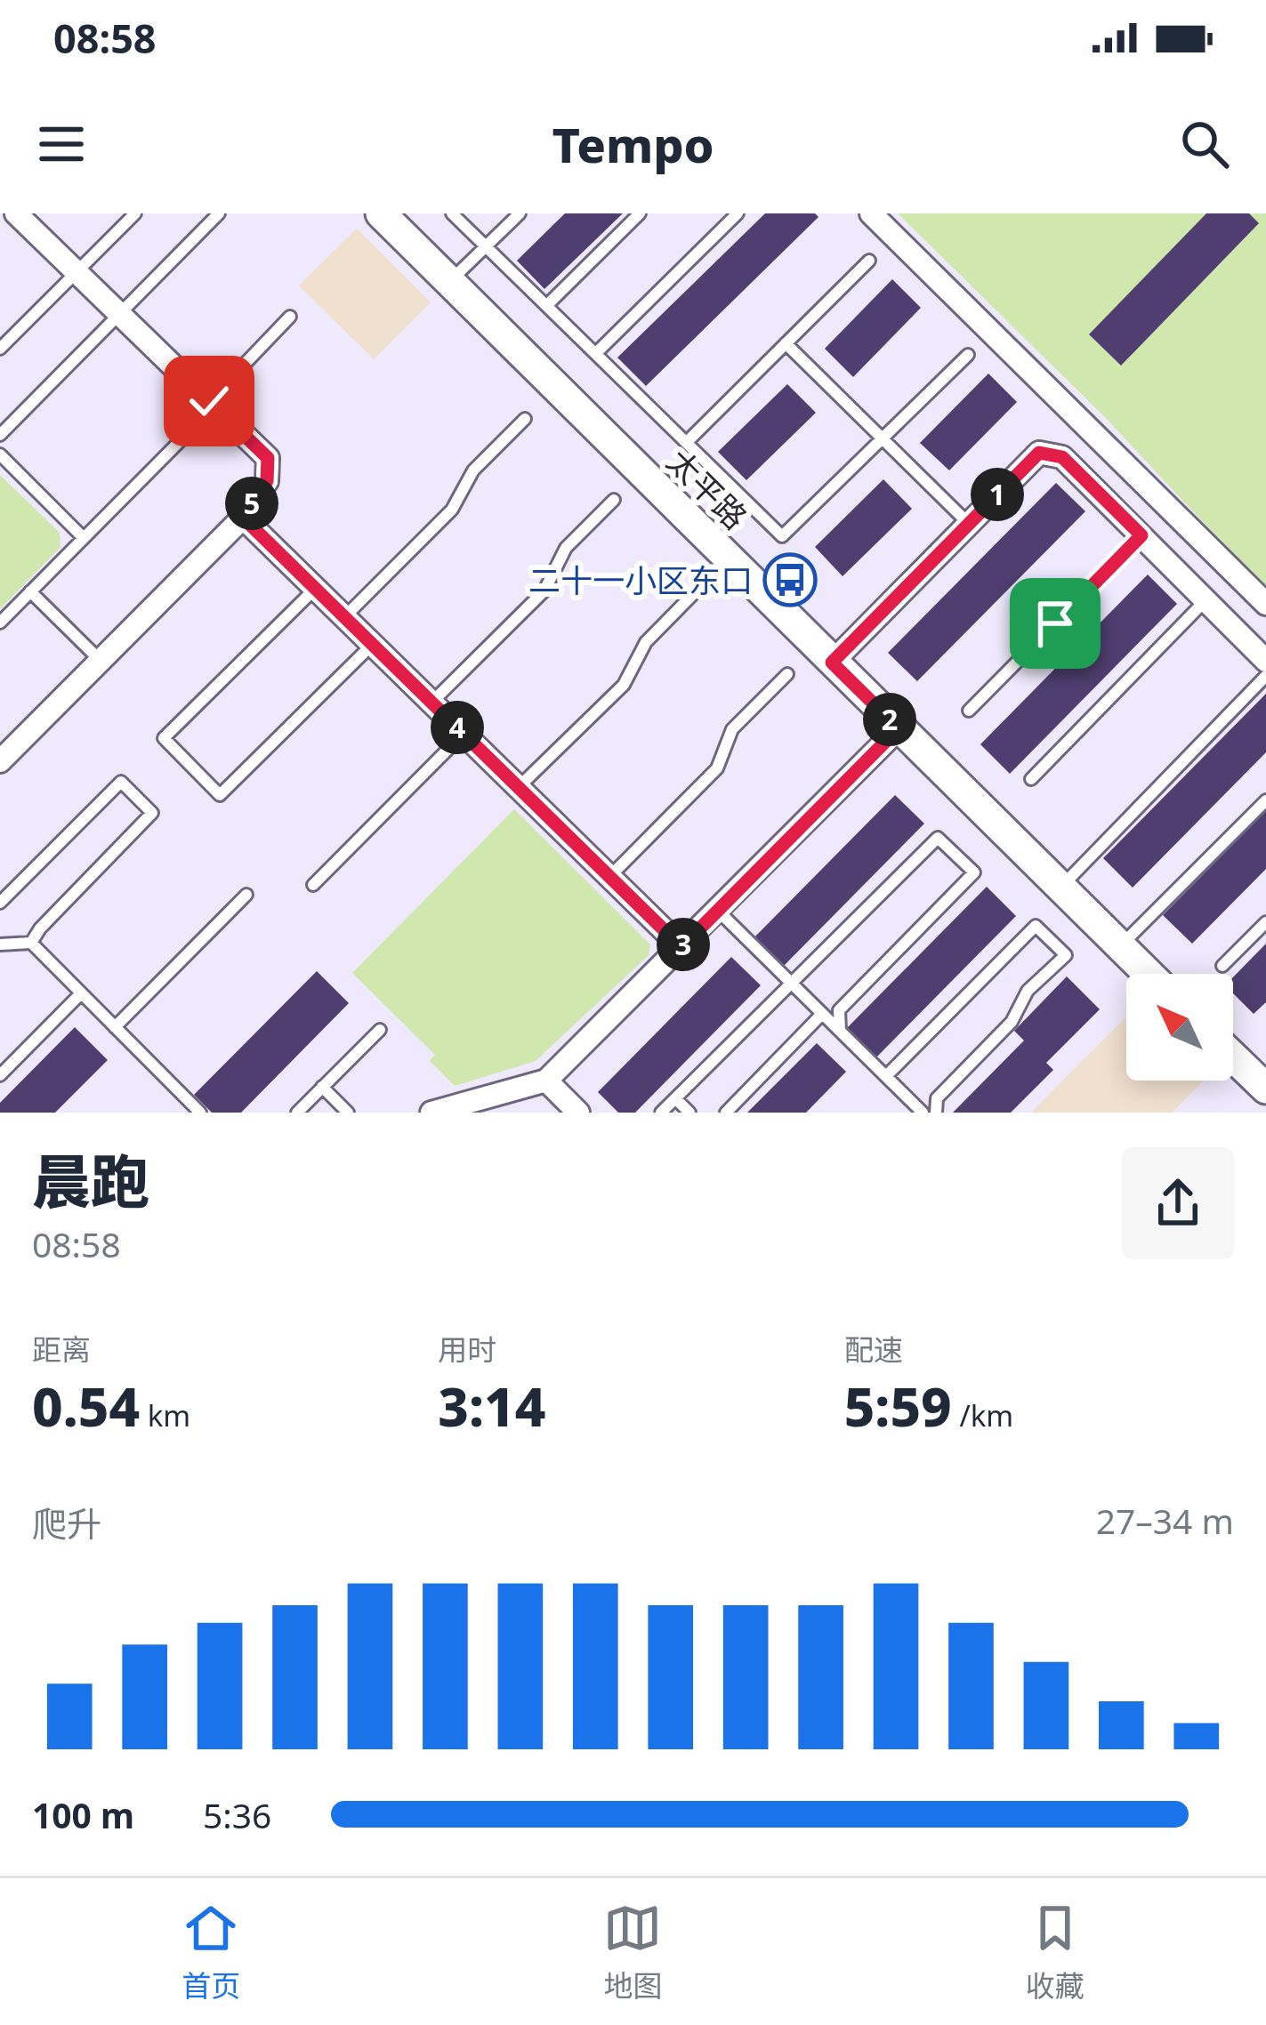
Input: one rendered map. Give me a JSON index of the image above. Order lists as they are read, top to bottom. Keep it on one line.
{"streets":{"street":["太平路"]},"places":{"bus stop":["二十一小区东口"]},"north":"top left","page":{"status":"08:58","header":"Tempo","pins":["1","5","2","4","3"],"heading":["晨跑","08:58"],"stats":[["距离","0.54 km"],["用时","3:14"],["配速","5:59 /km"]],"chart":["爬升","27–34 m"],"list":[{"name":"100 m","note":"5:36"}],"tabs":["首页","地图","收藏"]}}
